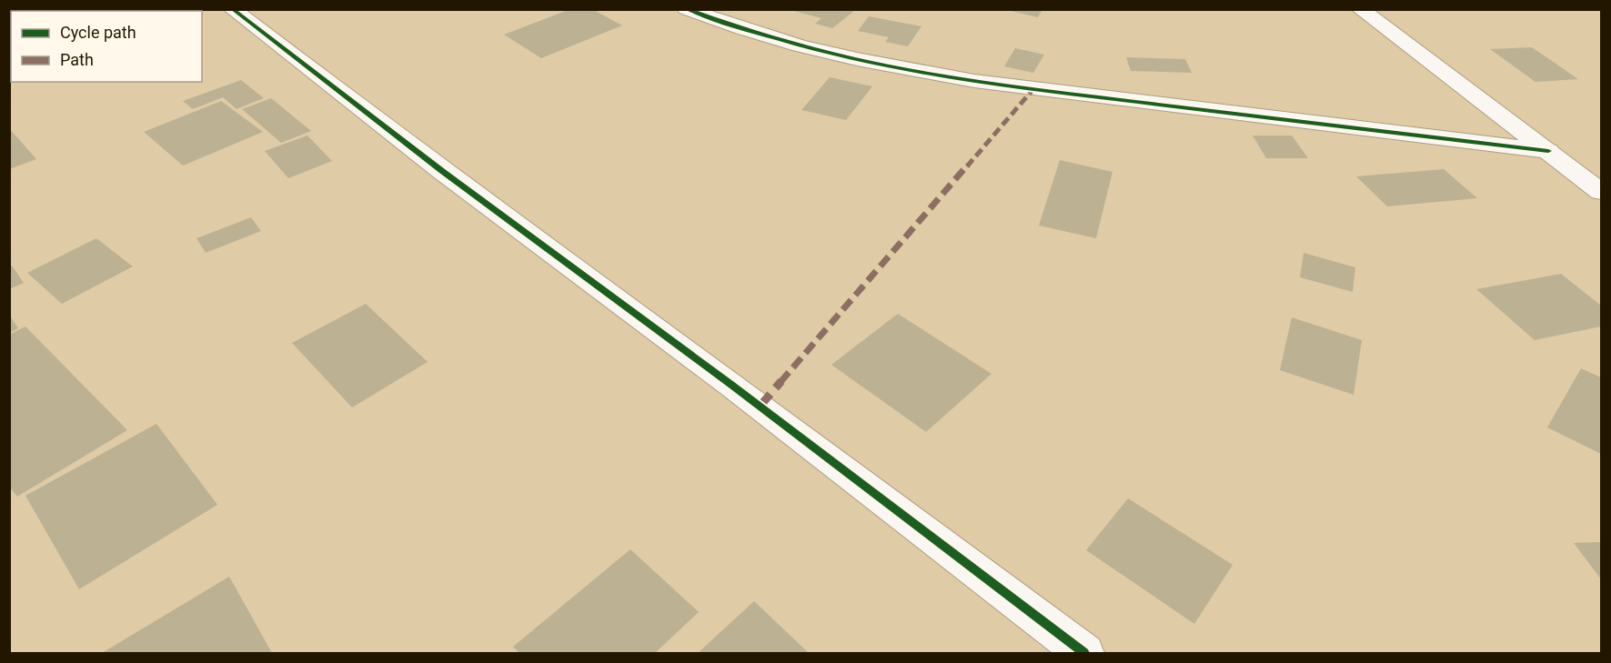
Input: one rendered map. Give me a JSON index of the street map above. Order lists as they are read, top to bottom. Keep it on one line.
{"legend":["Cycle path","Path"]}
